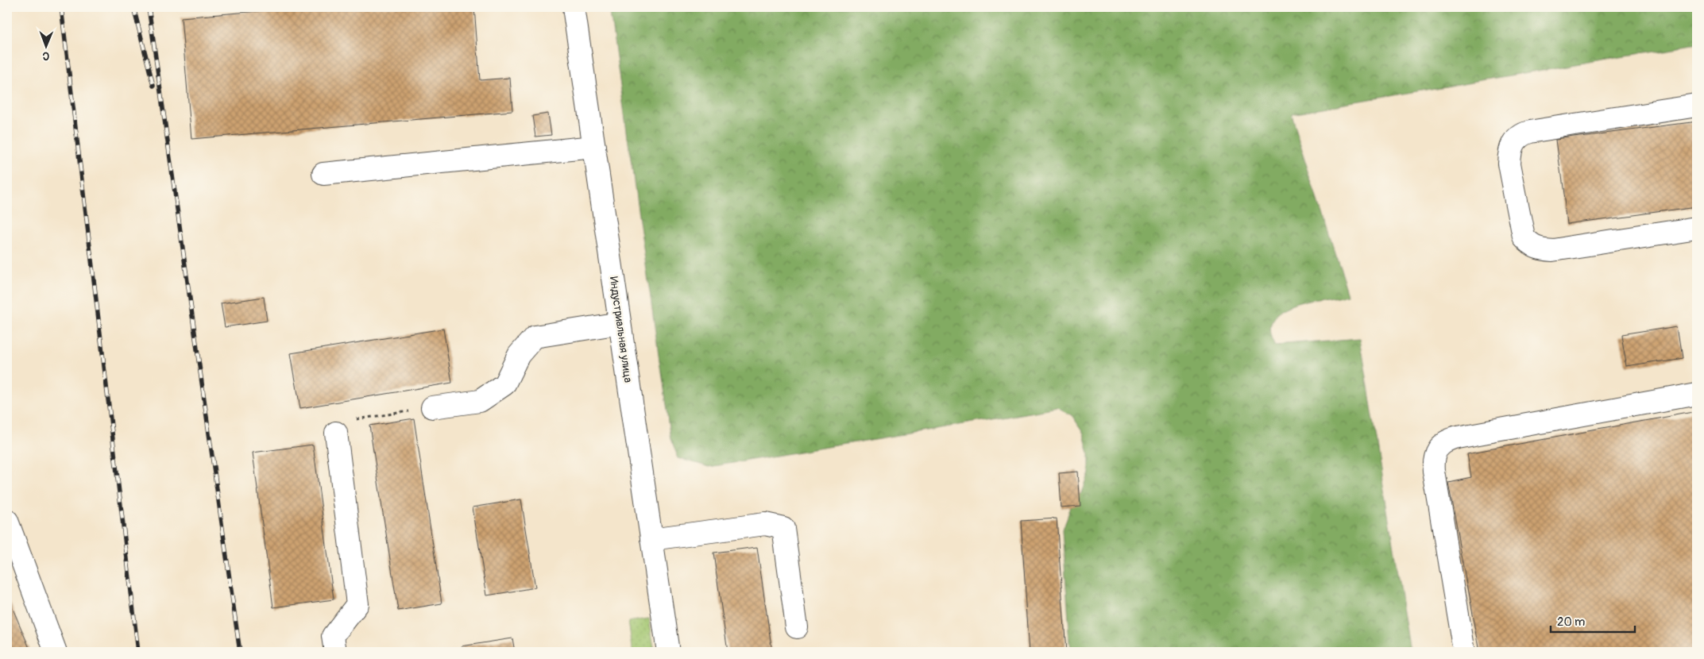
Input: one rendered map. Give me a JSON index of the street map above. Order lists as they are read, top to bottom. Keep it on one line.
{"streets":{"street":["Индустриальная улица"]},"scale_bar":"20 m","north":"bottom"}
